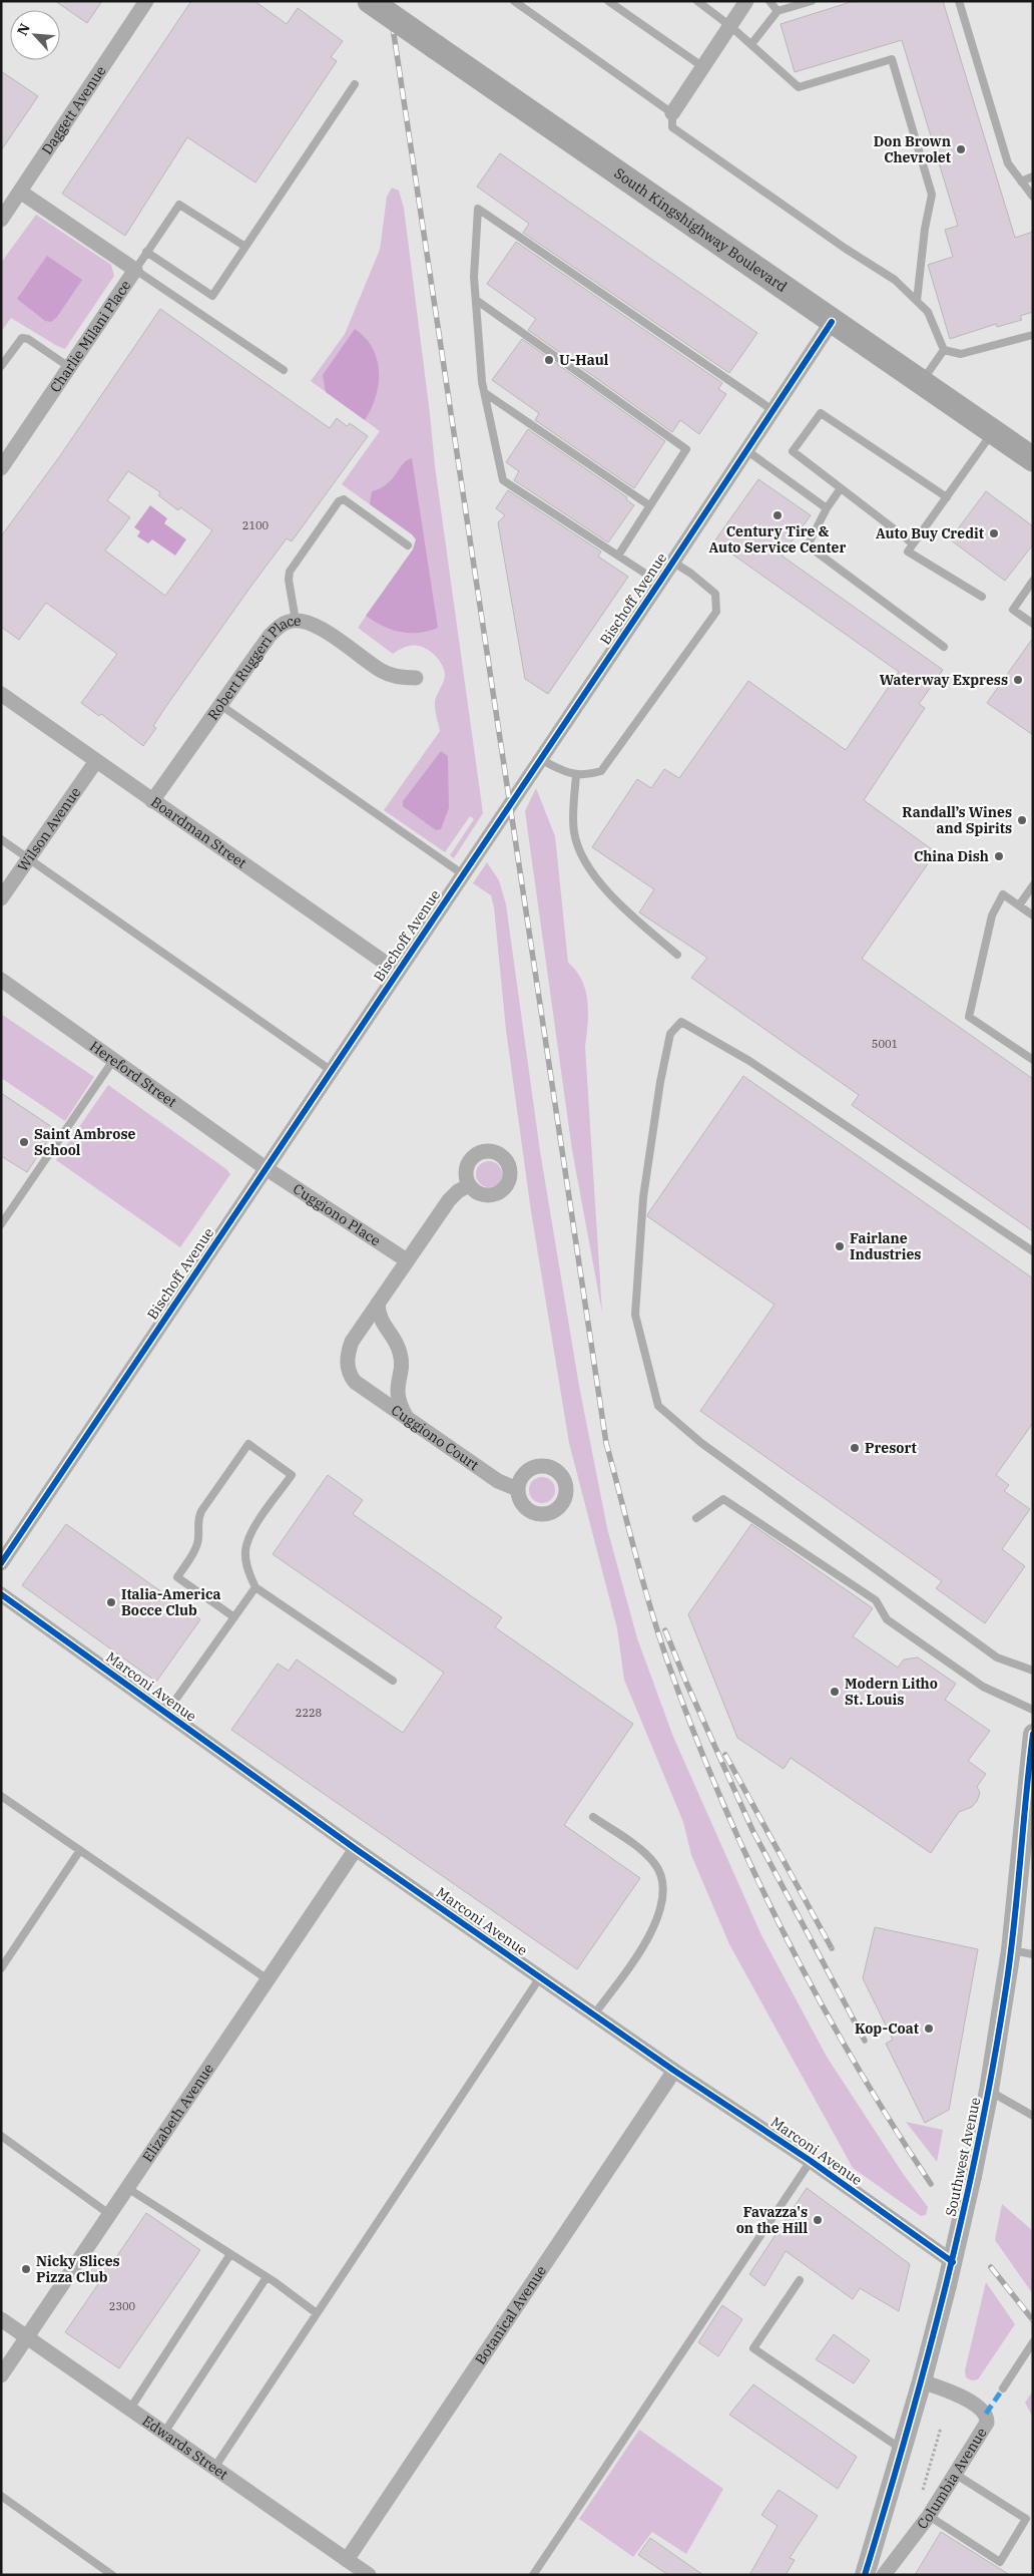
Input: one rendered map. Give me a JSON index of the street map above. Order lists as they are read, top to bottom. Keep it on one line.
{"streets":{"main road":["South Kingshighway Boulevard"],"street":["Daggett Avenue","Charlie Milani Place","Bischoff Avenue","Robert Ruggeri Place","Wilson Avenue","Boardman Street","Hereford Street","Cuggiono Place","Cuggiono Court","Marconi Avenue","Elizabeth Avenue","Southwest Avenue","Botanical Avenue","Edwards Street","Columbia Avenue"]},"crossings":[["Daggett Avenue","Charlie Milani Place"],["South Kingshighway Boulevard","Bischoff Avenue"],["Bischoff Avenue","Boardman Street"],["Bischoff Avenue","Hereford Street"],["Bischoff Avenue","Cuggiono Place"],["Robert Ruggeri Place","Boardman Street"],["Wilson Avenue","Boardman Street"],["Hereford Street","Cuggiono Place"],["Marconi Avenue","Elizabeth Avenue"],["Marconi Avenue","Southwest Avenue"],["Marconi Avenue","Botanical Avenue"],["Elizabeth Avenue","Edwards Street"],["Southwest Avenue","Columbia Avenue"],["Botanical Avenue","Edwards Street"]],"places":["Don Brown Chevrolet","U-Haul","Century Tire & Auto Service Center","Auto Buy Credit","Waterway Express","Randall’s Wines and Spirits","China Dish","Saint Ambrose School","Fairlane Industries","Presort","Italia-America Bocce Club","Modern Litho St. Louis","Kop-Coat","Favazza's on the Hill","Nicky Slices Pizza Club"],"house_numbers":["2100","5001","2228","2300"],"north":"top left"}
